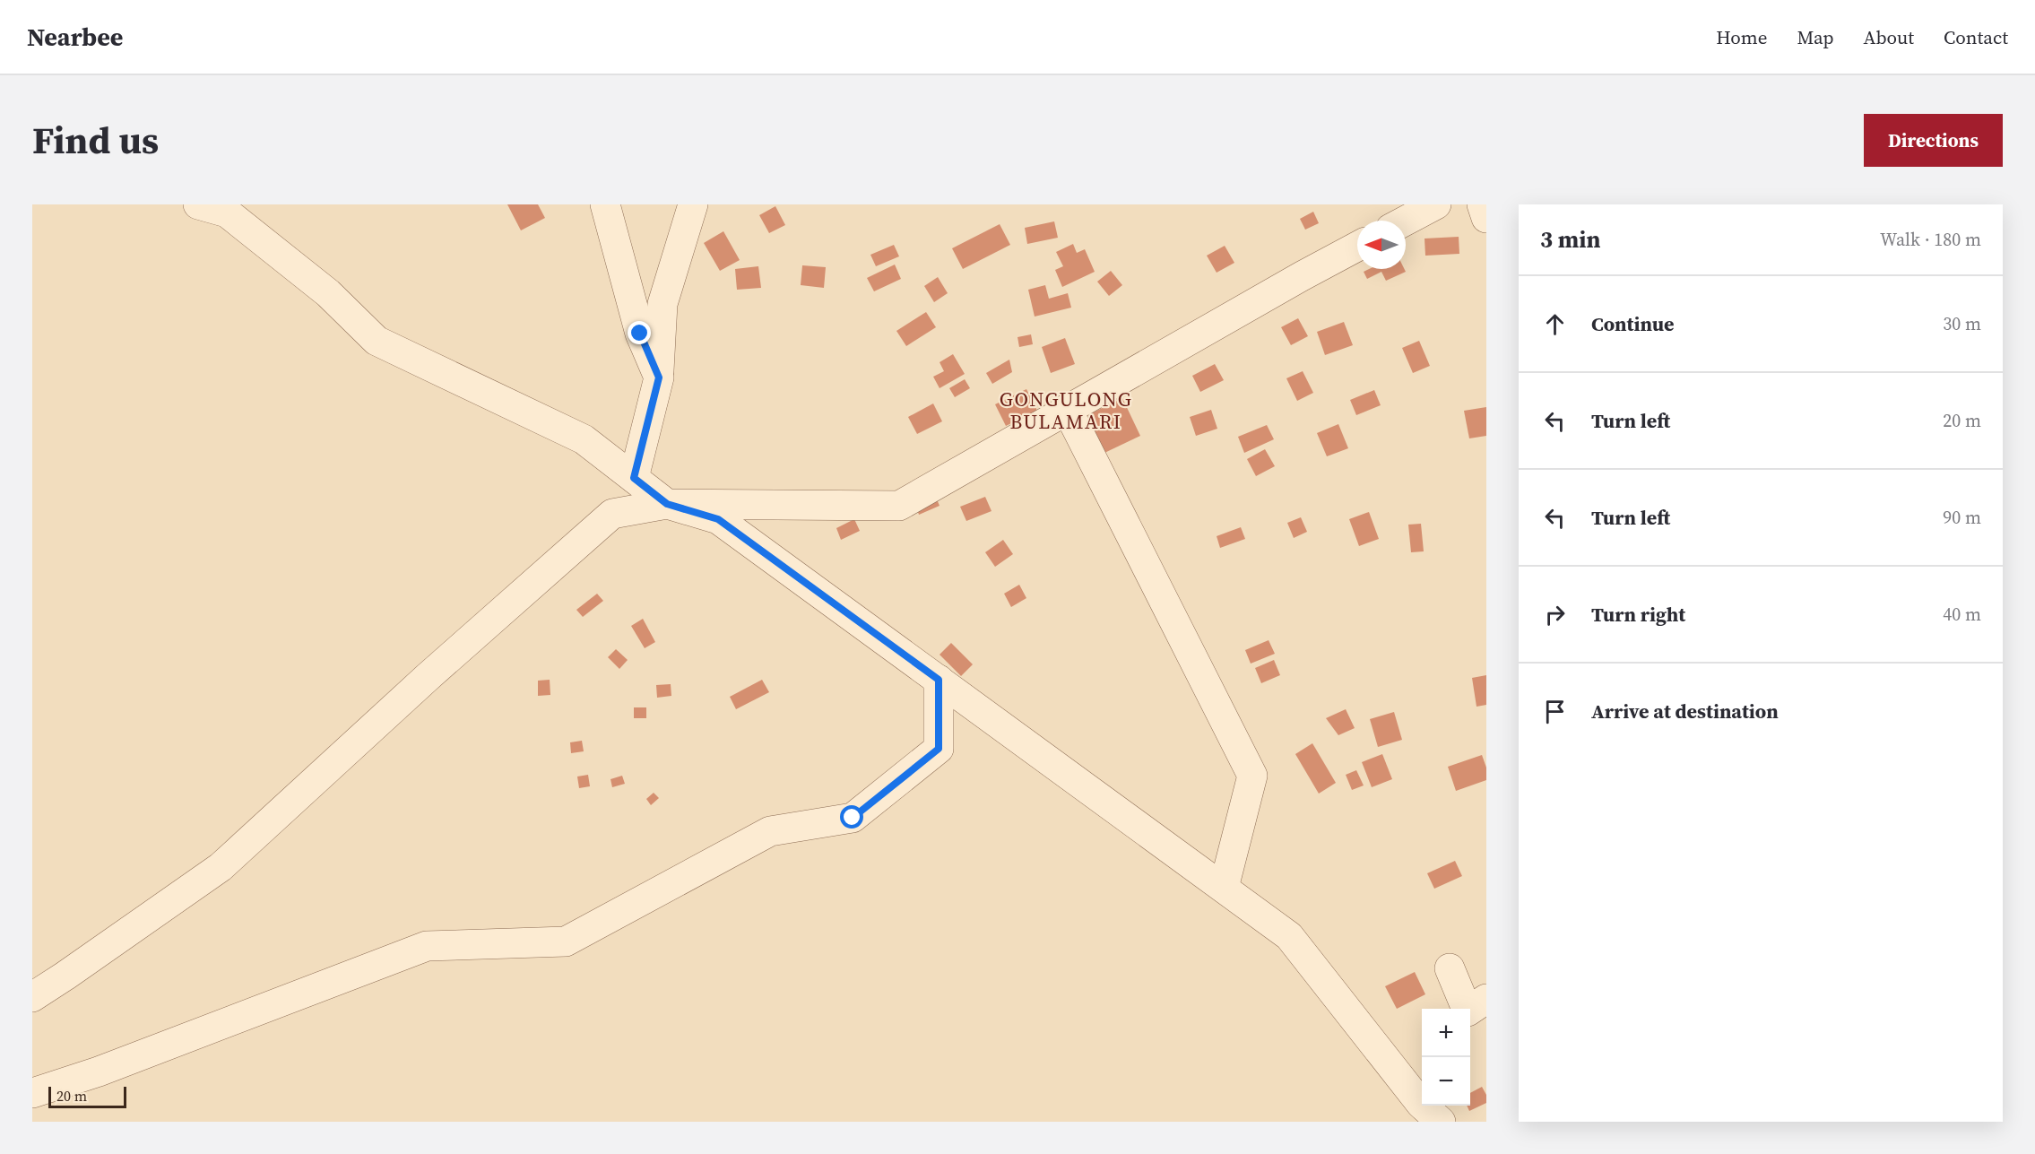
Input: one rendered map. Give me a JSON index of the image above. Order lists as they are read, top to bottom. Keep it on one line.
{"districts":["GONGULONG BULAMARI"],"scale_bar":"20 m","north":"left","page":{"header":"Nearbee","nav":["Home","Map","About","Contact"],"title":"Find us","buttons":"Directions","heading":["3 min","Walk · 180 m"],"list":[["Continue","30 m"],["Turn left","20 m"],["Turn left","90 m"],["Turn right","40 m"],"Arrive at destination"],"map_buttons":["+","−"],"scale":"20 m"}}
